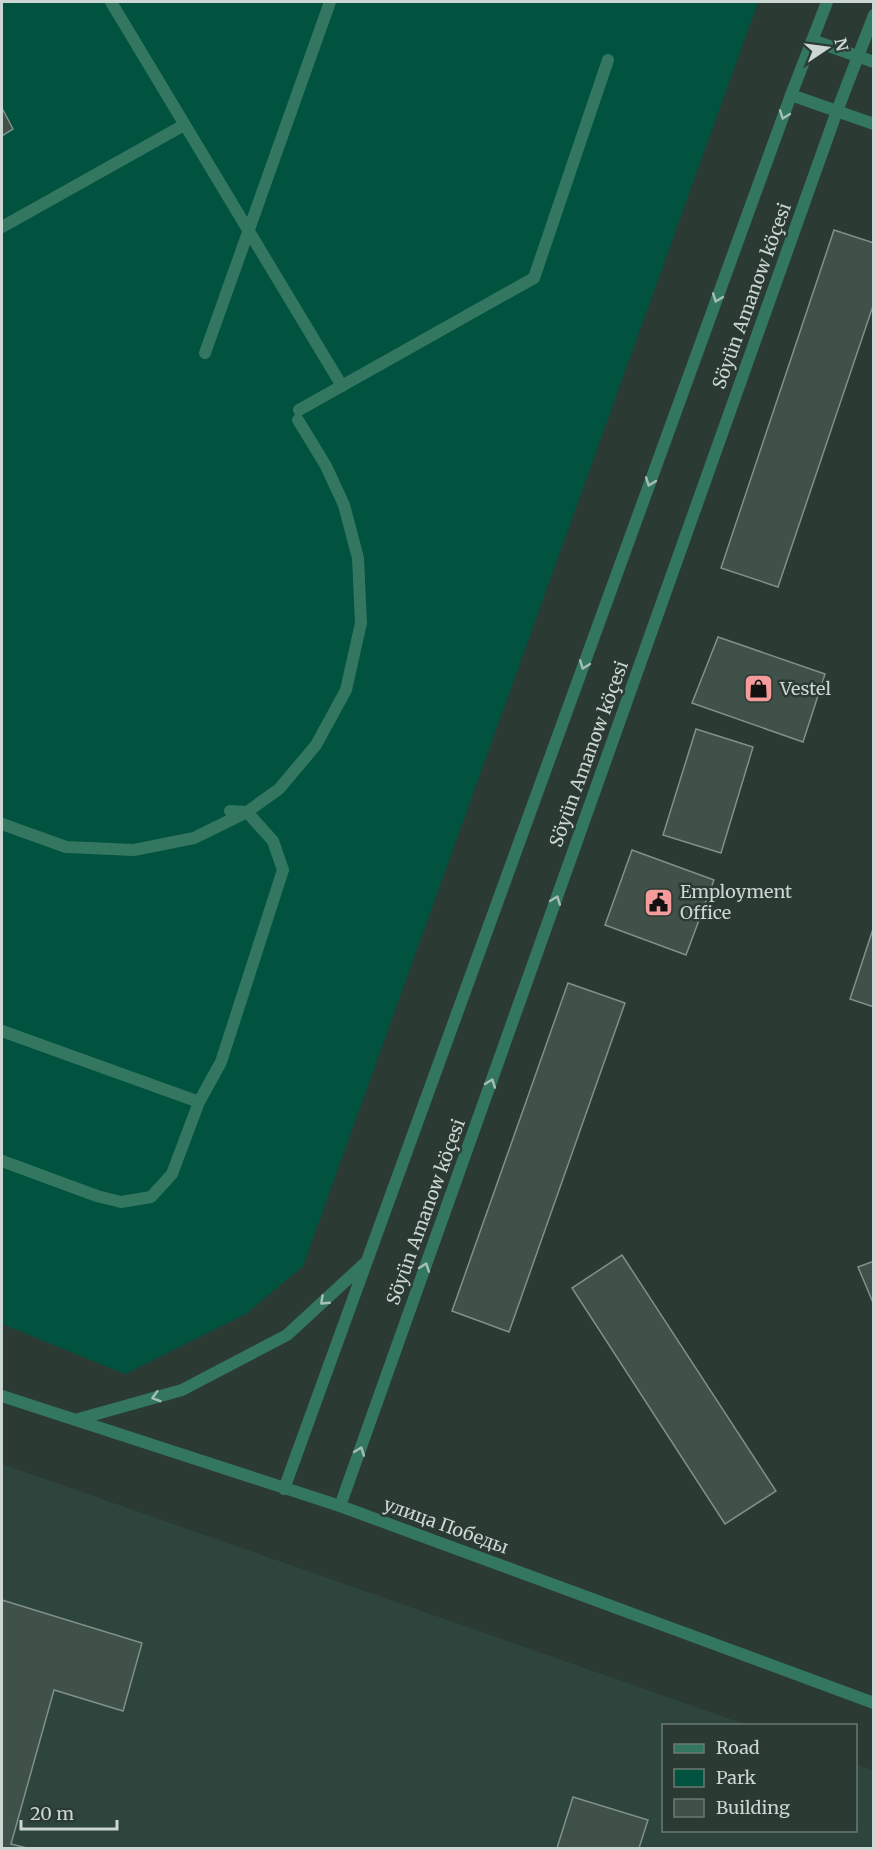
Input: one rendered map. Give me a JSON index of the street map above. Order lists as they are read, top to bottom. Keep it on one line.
{"streets":{"street":["Söyün Amanow köçesi","улица Победы"]},"crossings":[["Söyün Amanow köçesi","улица Победы"]],"places":{"shop":["Vestel"],"public building":["Employment Office"]},"legend":["Road","Park","Building"],"scale_bar":"20 m","north":"right"}
